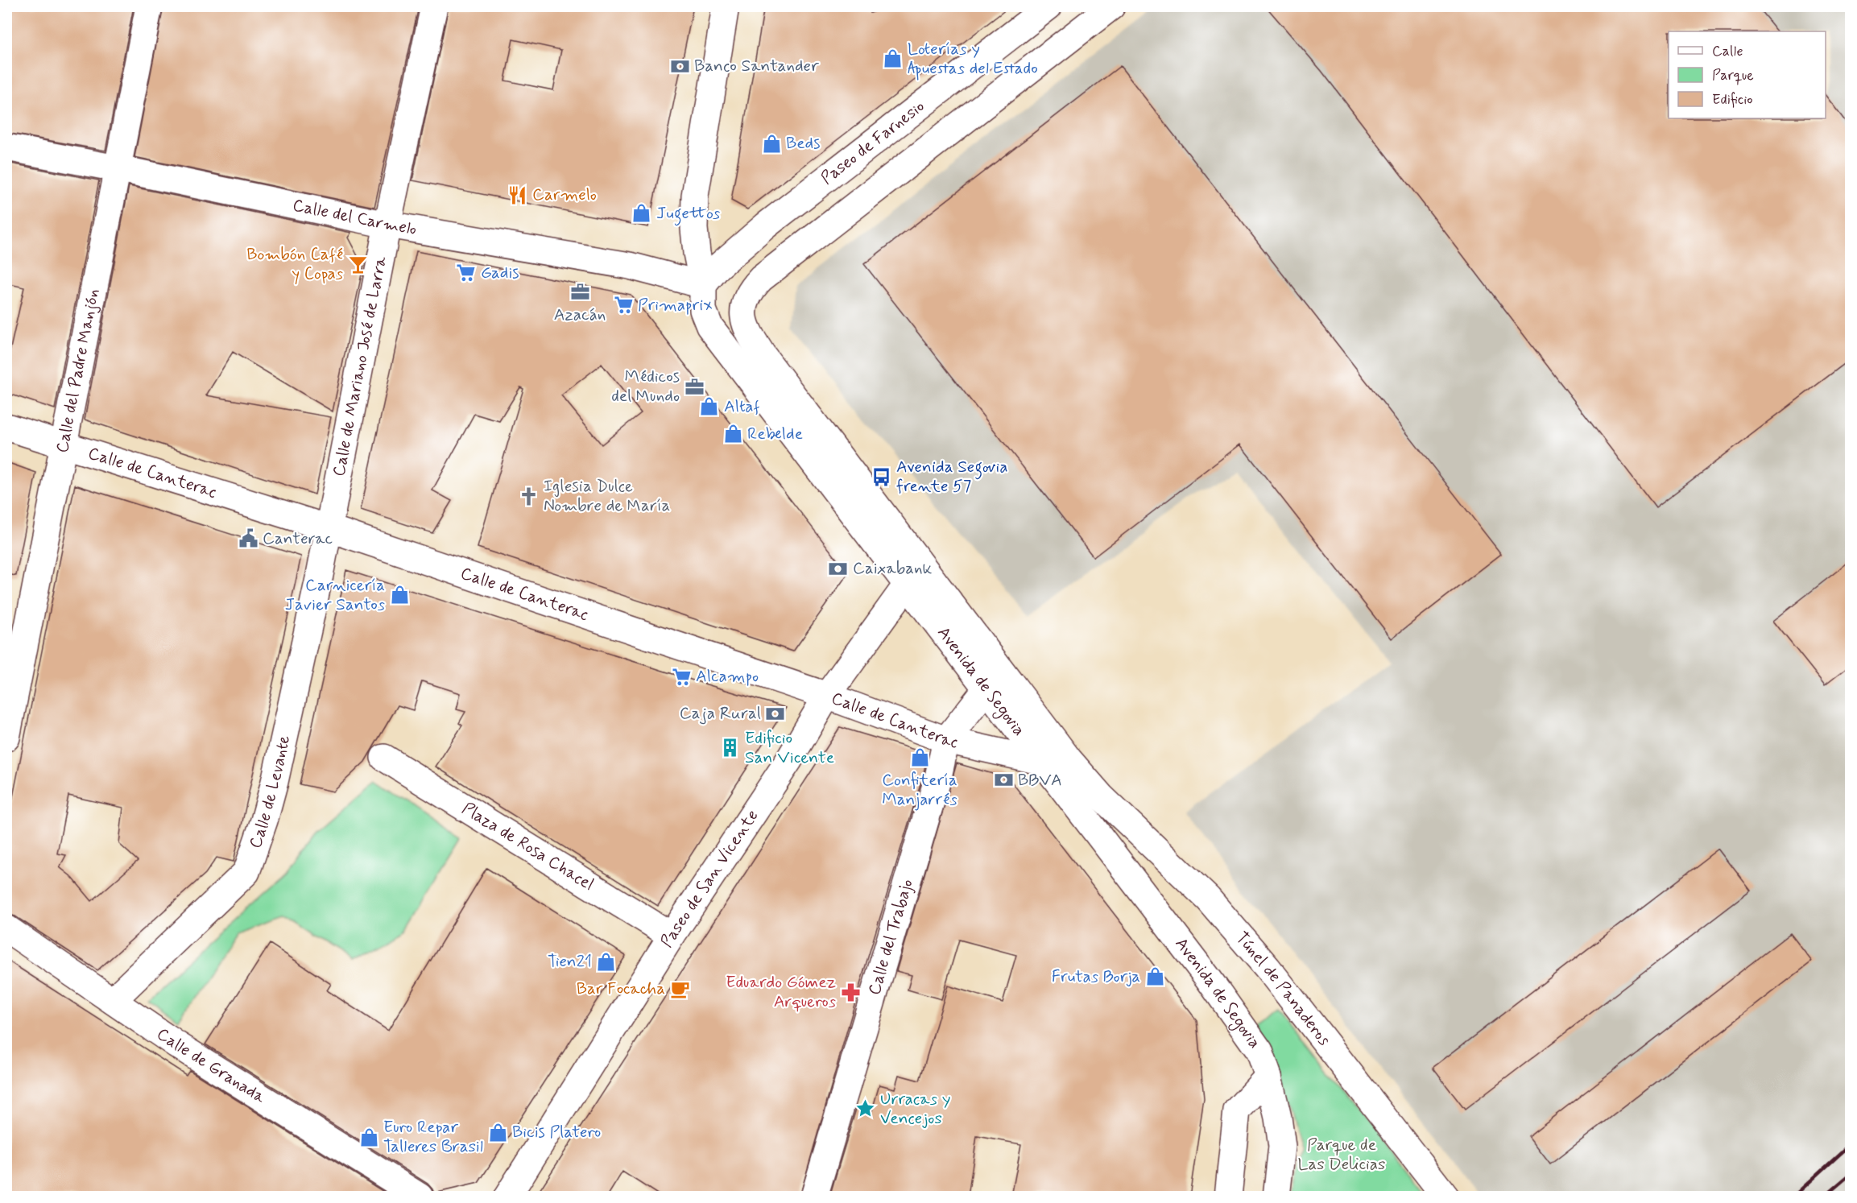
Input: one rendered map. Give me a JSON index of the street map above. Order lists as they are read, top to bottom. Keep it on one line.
{"streets":{"street":["Paseo de Farnesio","Calle del Carmelo","Calle de Mariano José de Larra","Calle del Padre Manjón","Calle de Canterac","Avenida de Segovia","Calle de Levante","Plaza de Rosa Chacel","Paseo de San Vicente","Calle del Trabajo","Túnel de Panaderos","Calle de Granada"]},"crossings":[["Paseo de Farnesio","Calle del Carmelo"],["Paseo de Farnesio","Avenida de Segovia"],["Calle del Carmelo","Calle de Mariano José de Larra"],["Calle del Carmelo","Calle del Padre Manjón"],["Calle del Carmelo","Avenida de Segovia"],["Calle de Mariano José de Larra","Calle de Canterac"],["Calle de Mariano José de Larra","Calle de Levante"],["Calle del Padre Manjón","Calle de Canterac"],["Calle de Canterac","Avenida de Segovia"],["Calle de Canterac","Calle de Levante"],["Calle de Canterac","Paseo de San Vicente"],["Calle de Canterac","Calle del Trabajo"],["Avenida de Segovia","Paseo de San Vicente"],["Avenida de Segovia","Calle del Trabajo"],["Avenida de Segovia","Túnel de Panaderos"],["Calle de Levante","Calle de Granada"],["Plaza de Rosa Chacel","Paseo de San Vicente"]],"parks":["Parque de Las Delicias"],"places":{"shop":["Loterías y Apuestas del Estado","Beds","Jugettos","Altaf","Rebelde","Carnicería Javier Santos","Confitería Manjarrés","Tien21","Frutas Borja","Bicis Platero","Euro Repar Talleres Brasil"],"bank":["Banco Santander","Caixabank","Caja Rural","BBVA"],"restaurant":["Carmelo"],"bar":["Bombón Café y Copas"],"supermarket":["Gadis","Primaprix","Alcampo"],"office":["Azacán","Médicos del Mundo"],"bus stop":["Avenida Segovia frente 57"],"church":["Iglesia Dulce Nombre de María"],"public building":["Canterac"],"building":["Edificio San Vicente"],"cafe":["Bar Focacha"],"pharmacy":["Eduardo Gómez Arqueros"],"place":["Urracas y Vencejos"]},"legend":["Calle","Parque","Edificio"]}
